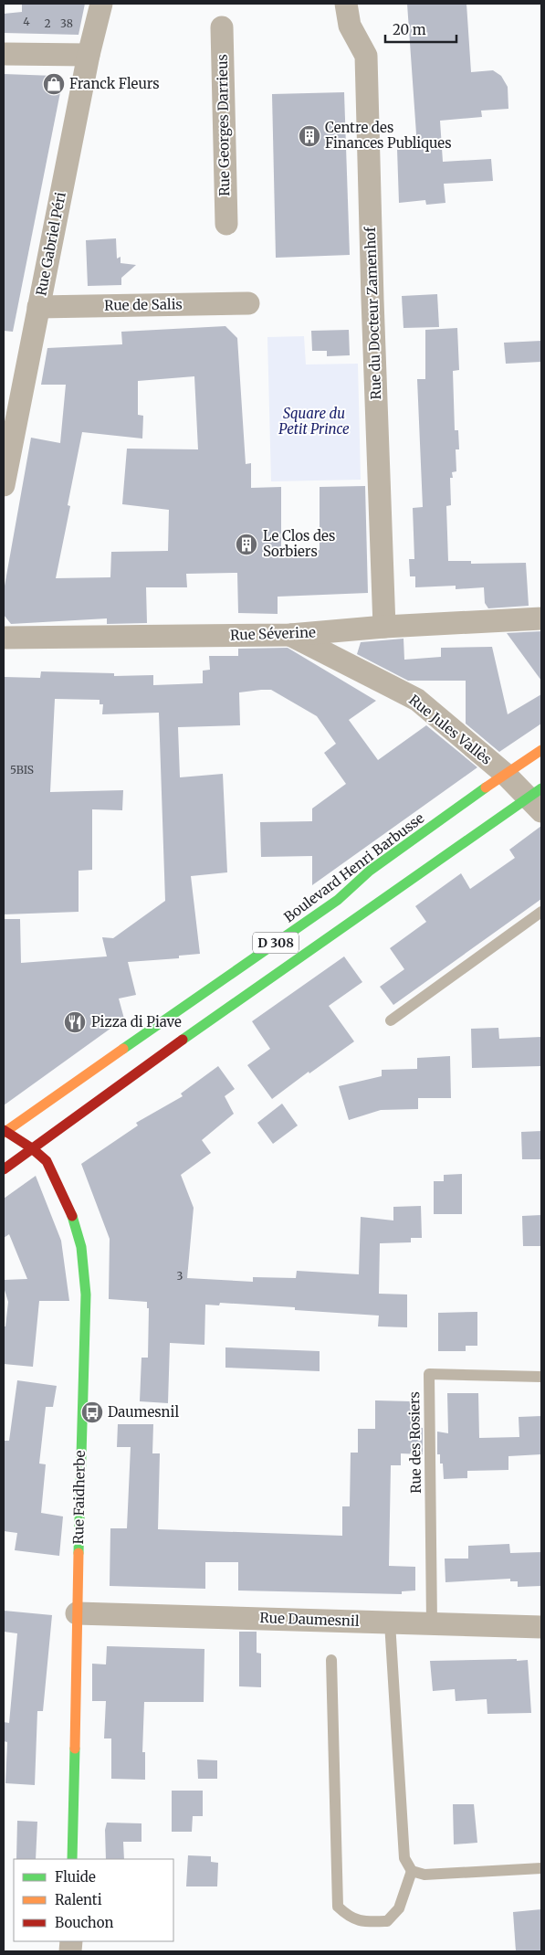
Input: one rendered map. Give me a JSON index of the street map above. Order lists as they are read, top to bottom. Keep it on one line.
{"streets":{"main road":["Boulevard Henri Barbusse","D 308","Rue Faidherbe"],"street":["Rue Georges Darrieus","Rue Gabriel Péri","Rue de Salis","Rue du Docteur Zamenhof","Rue Séverine","Rue Jules Vallès","Rue Daumesnil"],"lane":["Rue des Rosiers"]},"crossings":[["Rue Gabriel Péri","Rue de Salis"],["Rue du Docteur Zamenhof","Rue Séverine"],["Rue Séverine","Rue Jules Vallès"],["Rue Jules Vallès","Boulevard Henri Barbusse"],["Rue Jules Vallès","D 308"],["Boulevard Henri Barbusse","Rue Faidherbe"],["D 308","Rue Faidherbe"],["Rue des Rosiers","Rue Daumesnil"],["Rue Faidherbe","Rue Daumesnil"]],"parks":["Square du Petit Prince"],"places":{"shop":["Franck Fleurs"],"building":["Centre des Finances Publiques","Le Clos des Sorbiers"],"restaurant":["Pizza di Piave"],"bus stop":["Daumesnil"]},"house_numbers":["4","2","38","5BIS","3"],"legend":["Fluide","Ralenti","Bouchon"],"scale_bar":"20 m"}
